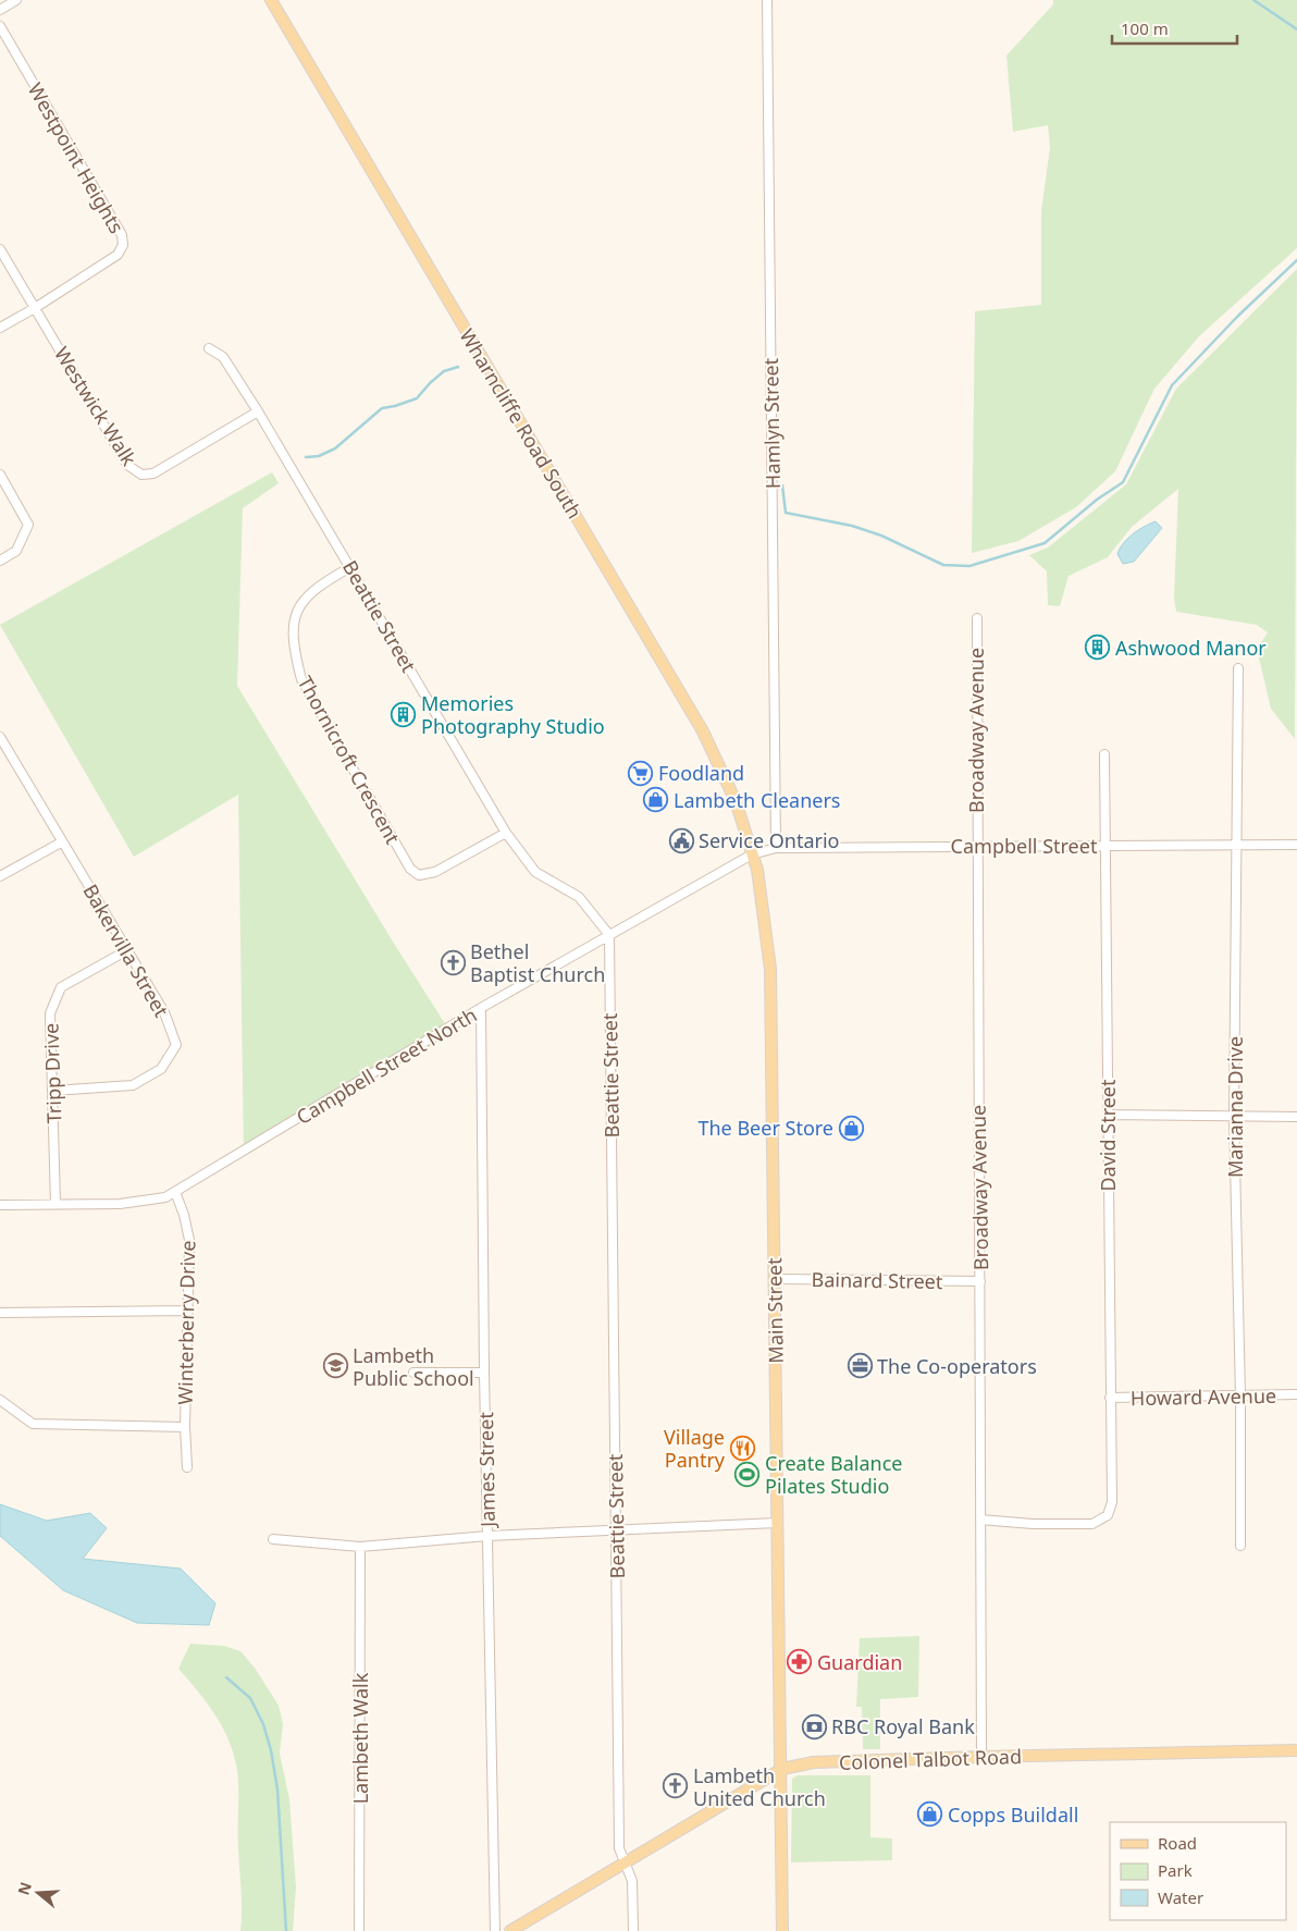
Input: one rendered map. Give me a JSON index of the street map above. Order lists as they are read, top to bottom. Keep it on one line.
{"streets":{"main road":["Wharncliffe Road South","Main Street","Colonel Talbot Road"],"street":["Westpoint Heights","Westwick Walk","Hamlyn Street","Beattie Street","Broadway Avenue","Thornicroft Crescent","Campbell Street","Bakervilla Street","Campbell Street North","Tripp Drive","Marianna Drive","David Street","Bainard Street","Winterberry Drive","Howard Avenue","James Street","Lambeth Walk"]},"crossings":[["Westpoint Heights","Westwick Walk"],["Westwick Walk","Beattie Street"],["Wharncliffe Road South","Campbell Street"],["Wharncliffe Road South","Campbell Street North"],["Wharncliffe Road South","Main Street"],["Hamlyn Street","Campbell Street"],["Beattie Street","Thornicroft Crescent"],["Beattie Street","Campbell Street North"],["Beattie Street","Colonel Talbot Road"],["Broadway Avenue","Campbell Street"],["Broadway Avenue","David Street"],["Broadway Avenue","Bainard Street"],["Broadway Avenue","Colonel Talbot Road"],["Campbell Street","Campbell Street North"],["Campbell Street","Marianna Drive"],["Campbell Street","David Street"],["Campbell Street","Main Street"],["Bakervilla Street","Tripp Drive"],["Campbell Street North","Tripp Drive"],["Campbell Street North","Main Street"],["Campbell Street North","Winterberry Drive"],["Campbell Street North","James Street"],["Marianna Drive","Howard Avenue"],["David Street","Howard Avenue"],["Bainard Street","Main Street"],["Main Street","Colonel Talbot Road"]],"places":{"building":["Ashwood Manor","Memories Photography Studio"],"supermarket":["Foodland"],"shop":["Lambeth Cleaners","The Beer Store","Copps Buildall"],"public building":["Service Ontario"],"church":["Bethel Baptist Church","Lambeth United Church"],"school or university":["Lambeth Public School"],"office":["The Co-operators"],"restaurant":["Village Pantry"],"sports":["Create Balance Pilates Studio"],"pharmacy":["Guardian"],"bank":["RBC Royal Bank"]},"legend":["Road","Park","Water"],"scale_bar":"100 m","north":"left"}
